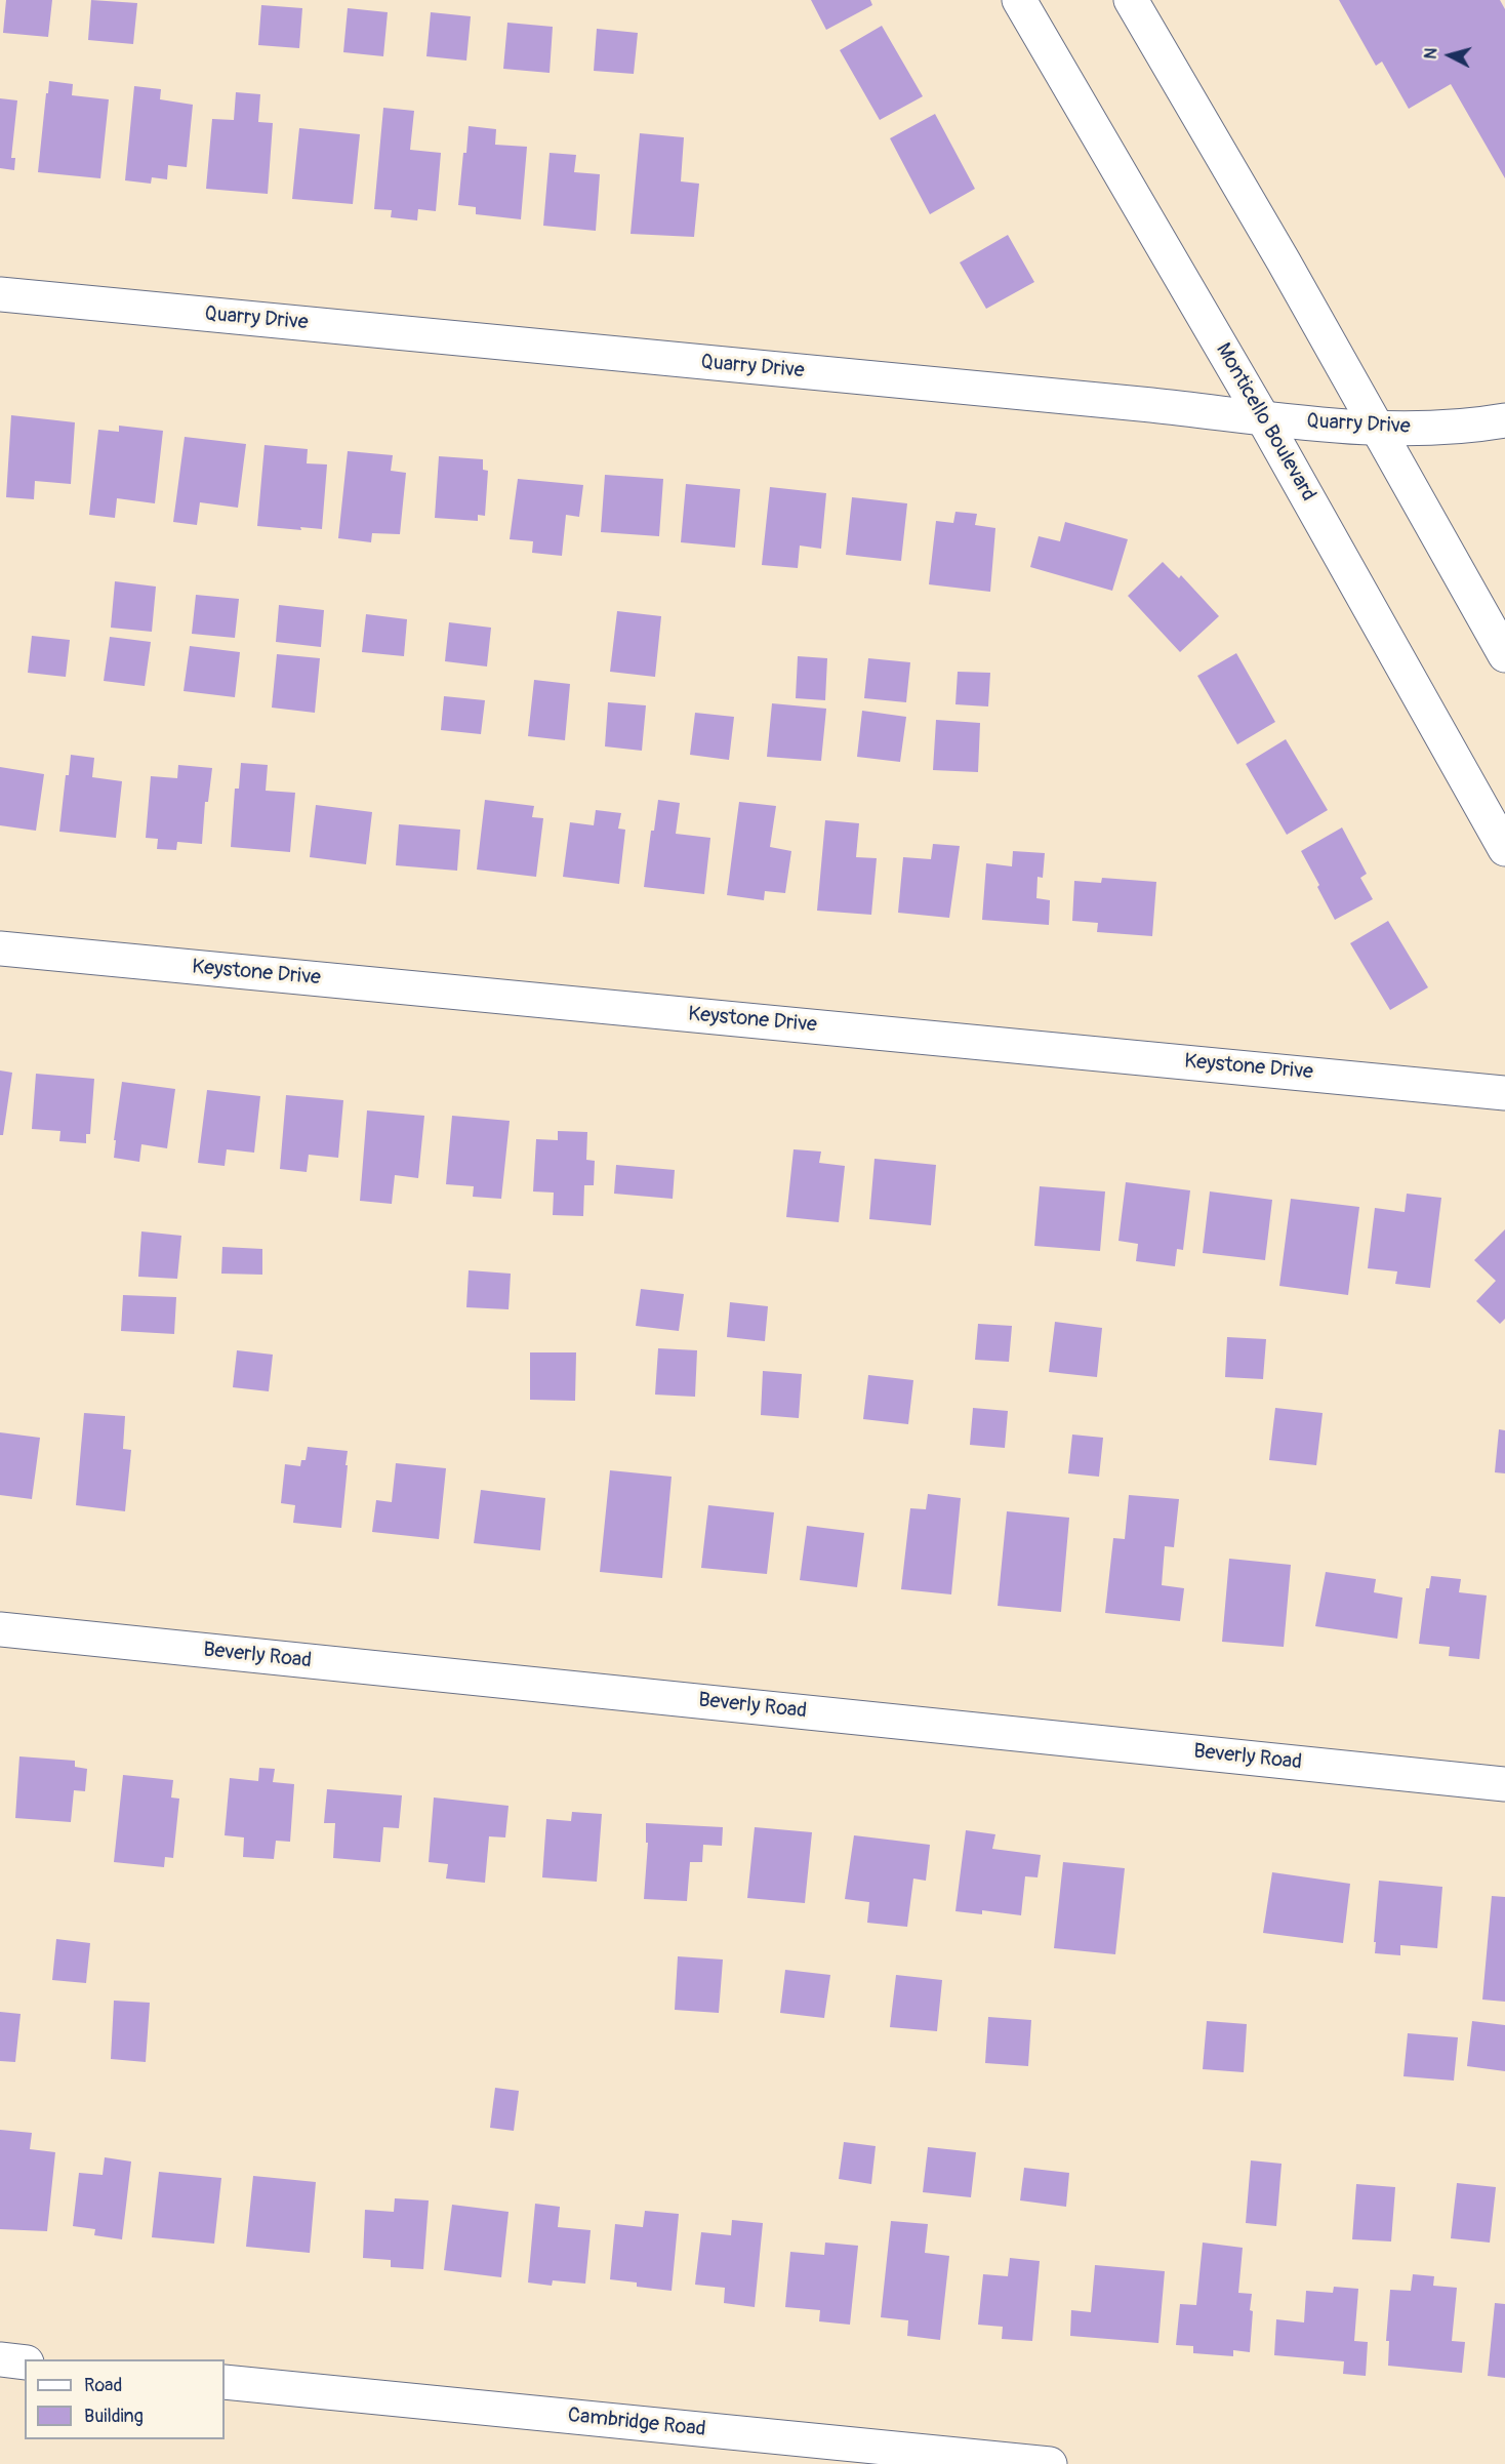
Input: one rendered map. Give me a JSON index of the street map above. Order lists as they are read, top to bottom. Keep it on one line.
{"streets":{"street":["Quarry Drive","Monticello Boulevard","Keystone Drive","Beverly Road","Cambridge Road"]},"crossings":[["Quarry Drive","Monticello Boulevard"]],"legend":["Road","Building"],"north":"left"}
